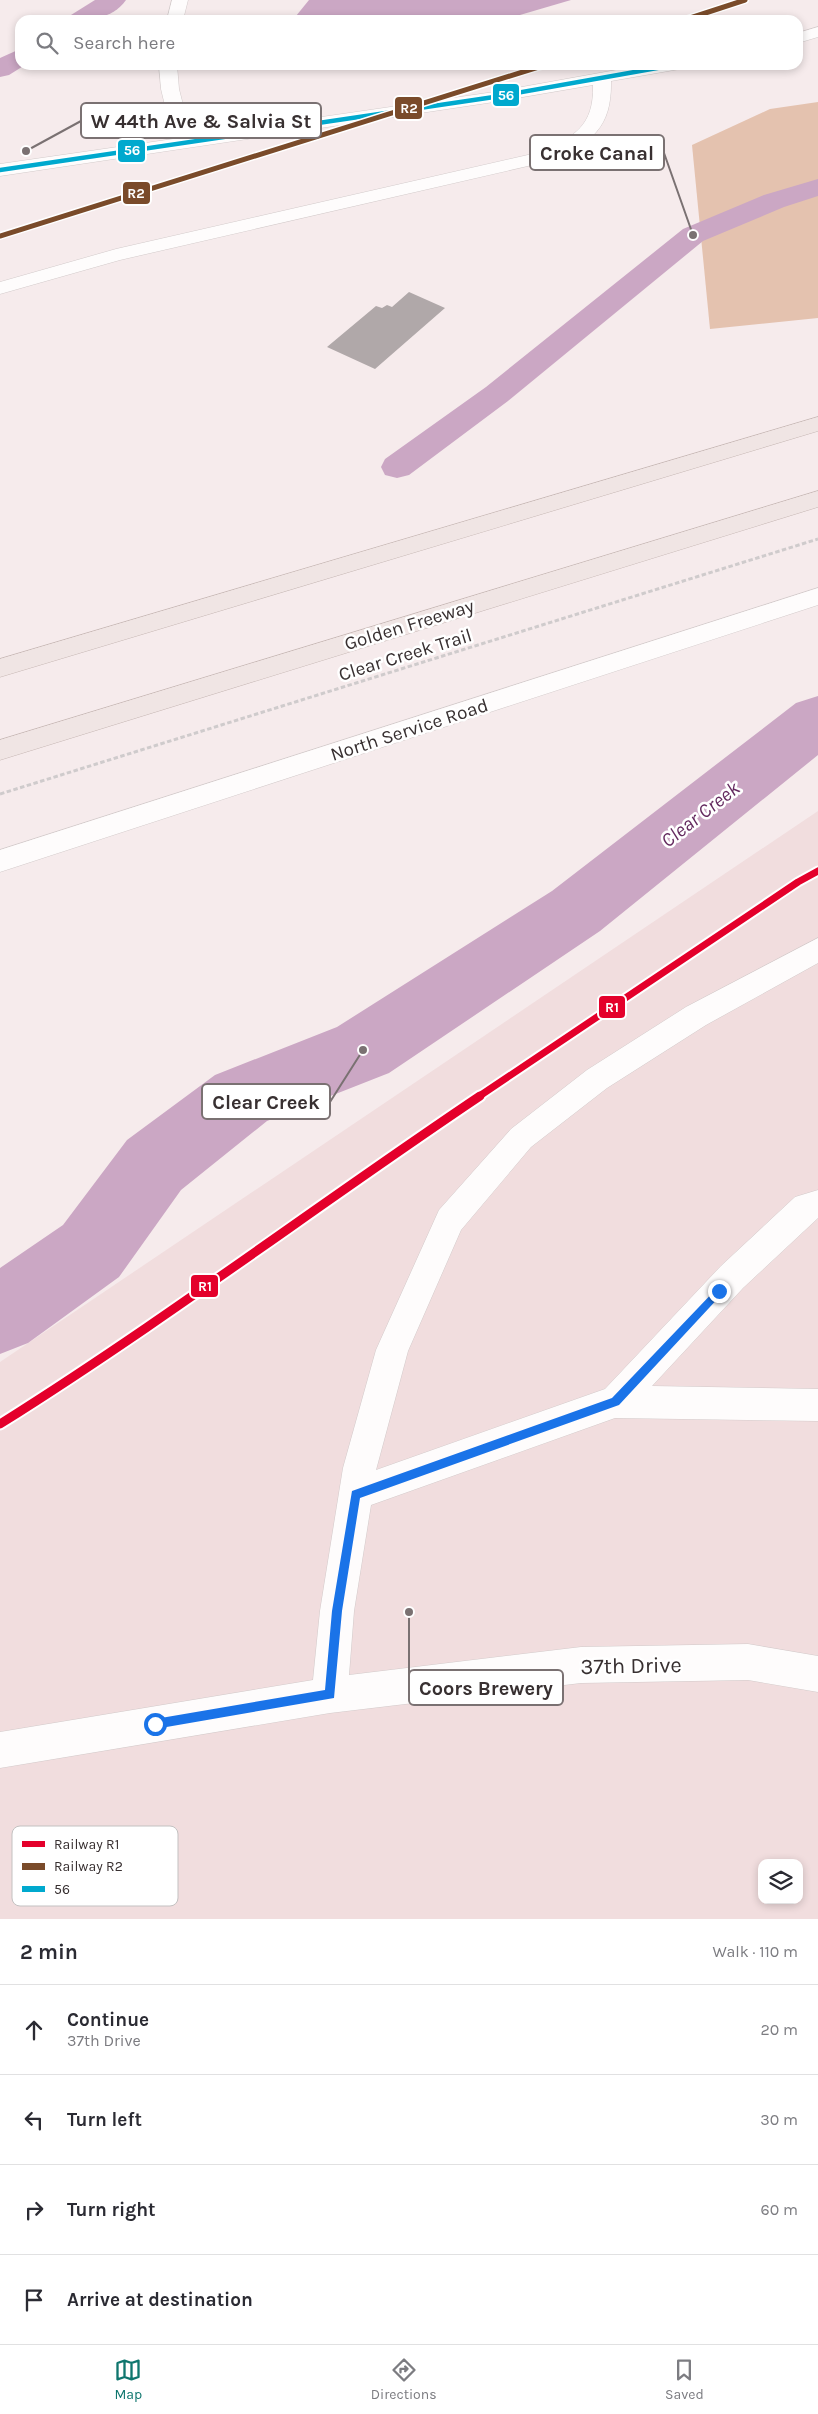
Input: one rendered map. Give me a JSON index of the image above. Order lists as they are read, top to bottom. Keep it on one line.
{"streets":{"highway":["Golden Freeway"],"street":["North Service Road","37th Drive"],"path":["Clear Creek Trail"]},"water":["Clear Creek"],"places":["W 44th Ave & Salvia St","Croke Canal","Clear Creek","Coors Brewery"],"lines":["rail line R2","transit line 56","rail line R1"],"legend":["Railway R1","Railway R2","56"],"page":{"search":"Search here","heading":["2 min","Walk · 110 m"],"list":[["Continue","37th Drive","20 m"],["Turn left","30 m"],["Turn right","60 m"],"Arrive at destination"],"nav":["Map","Directions","Saved"]}}
